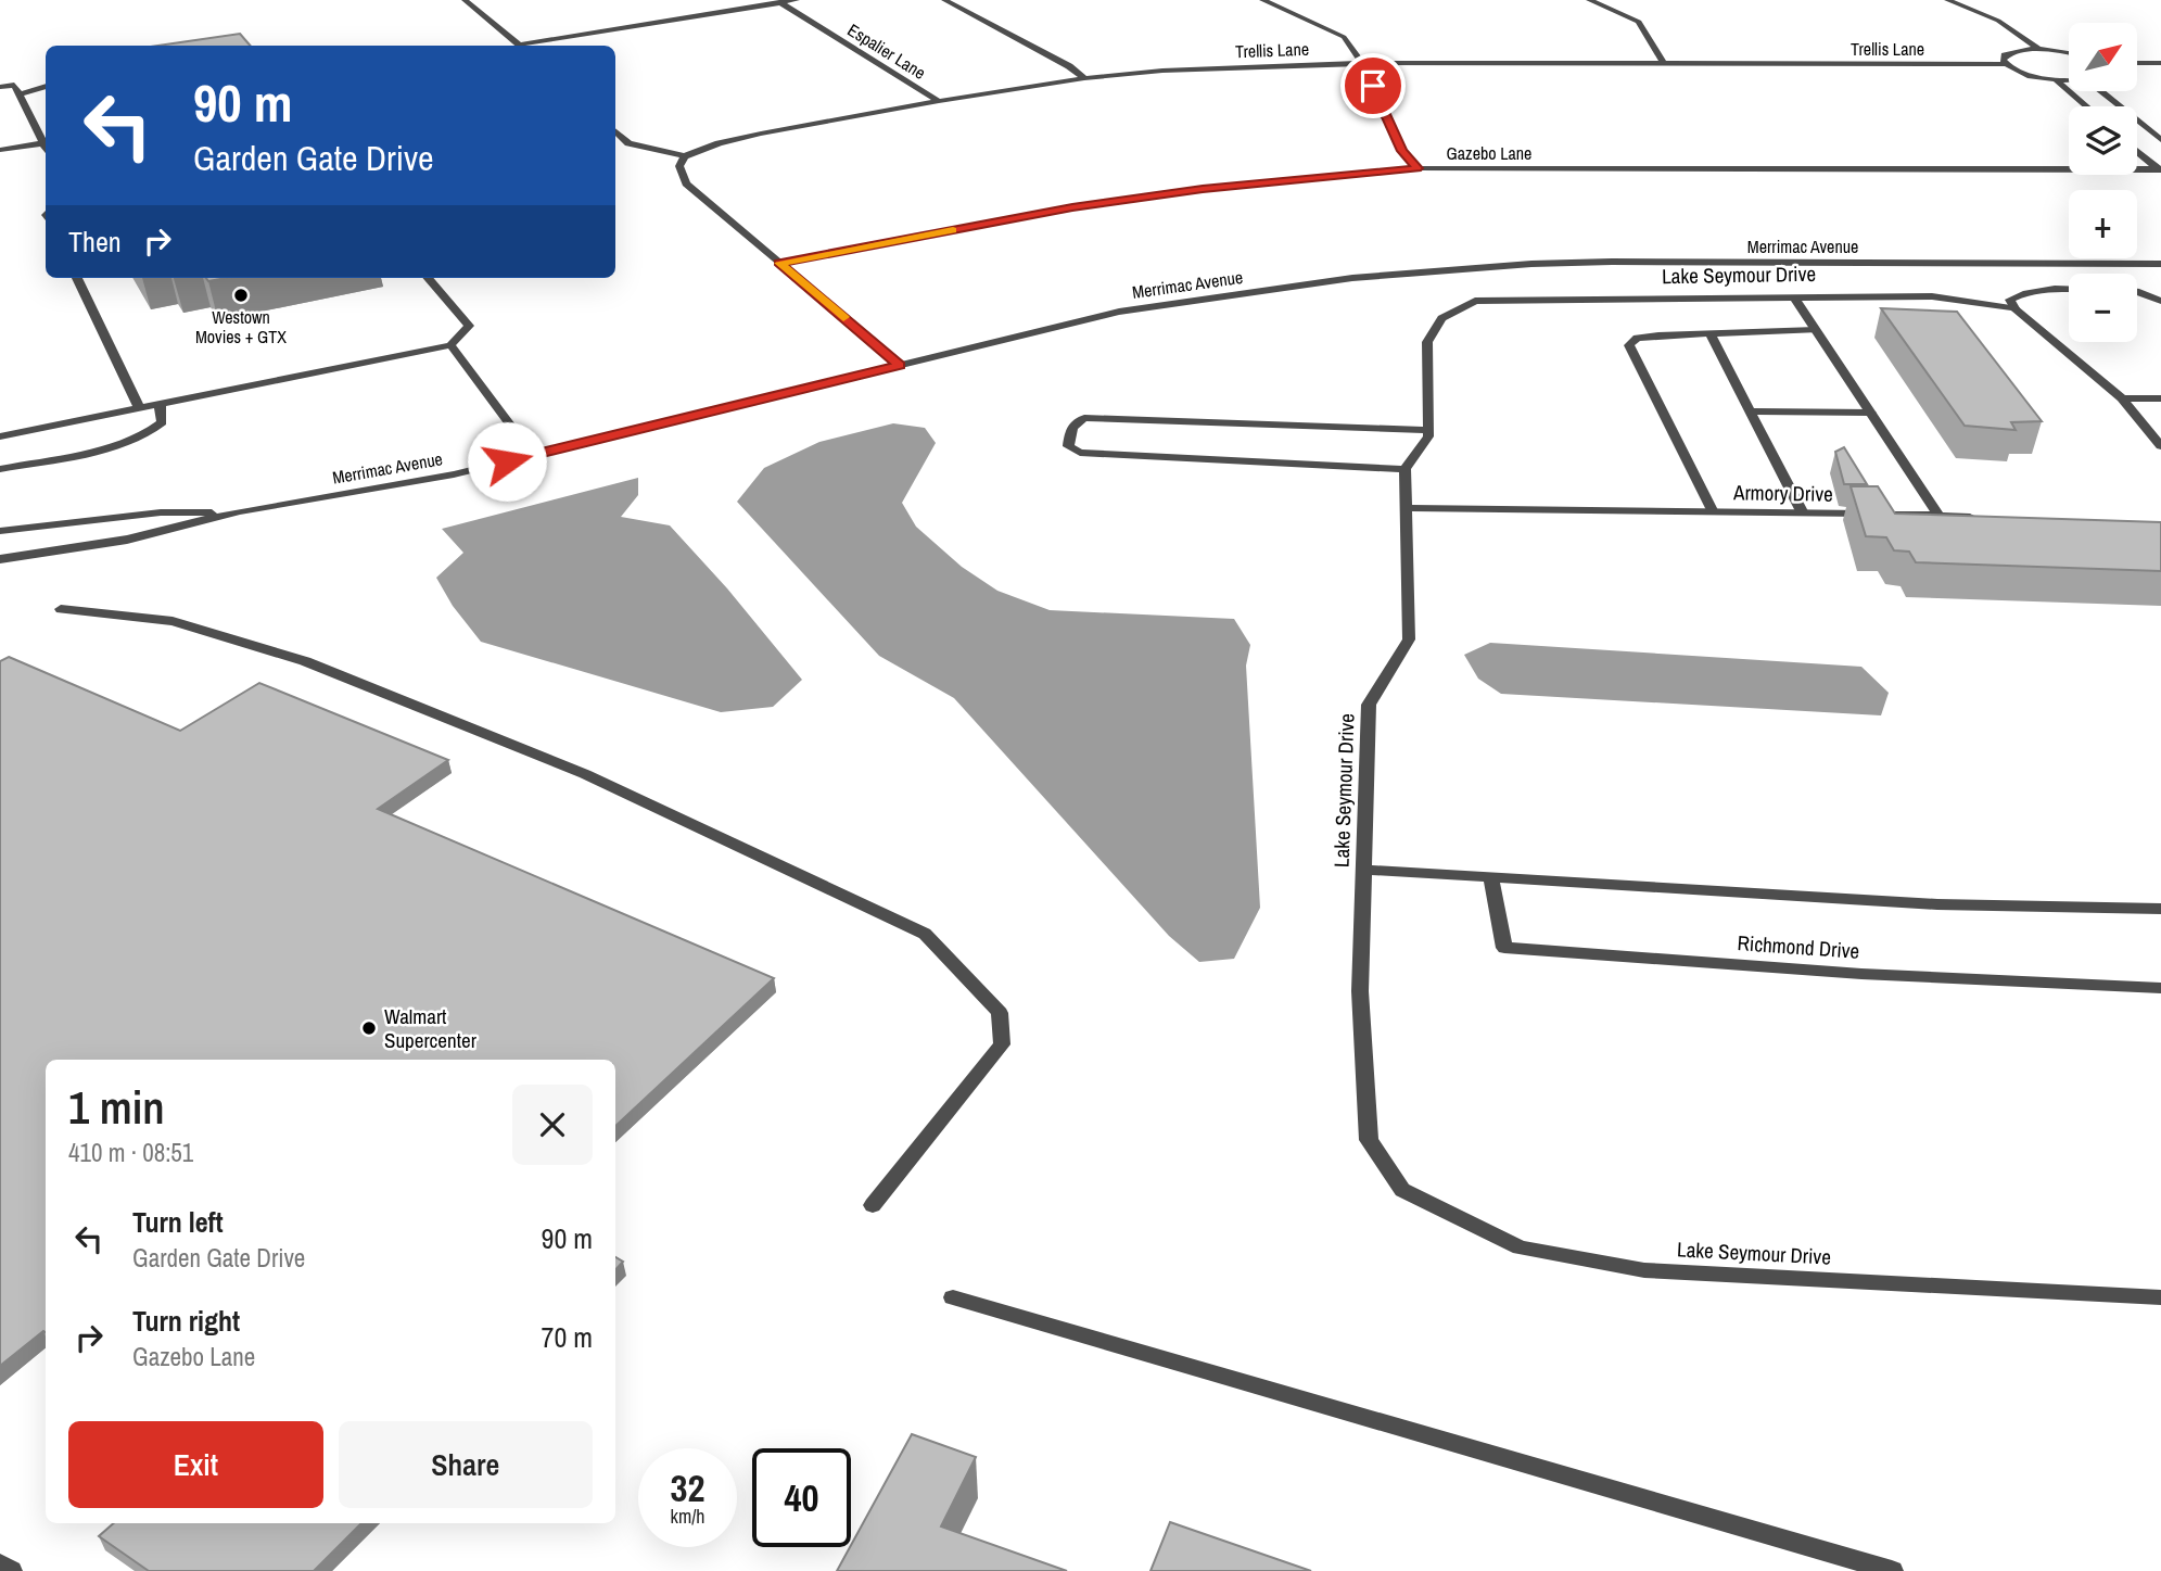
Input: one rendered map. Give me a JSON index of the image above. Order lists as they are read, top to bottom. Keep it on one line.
{"streets":{"street":["Trellis Lane","Espalier Lane","Gazebo Lane","Merrimac Avenue","Lake Seymour Drive","Armory Drive","Richmond Drive"]},"crossings":[["Trellis Lane","Espalier Lane"],["Lake Seymour Drive","Armory Drive"]],"places":["Westown Movies + GTX","Walmart Supercenter"],"north":"top right","page":{"map_buttons":["+","−"],"turn":["90 m","Garden Gate Drive"],"then":"Then","heading":["1 min","410 m · 08:51"],"list":[{"name":"Turn left","note":"Garden Gate Drive","value":"90 m"},{"name":"Turn right","note":"Gazebo Lane","value":"70 m"}],"buttons":["Exit","Share"],"speed":"32 km/h","limit":"40"}}
